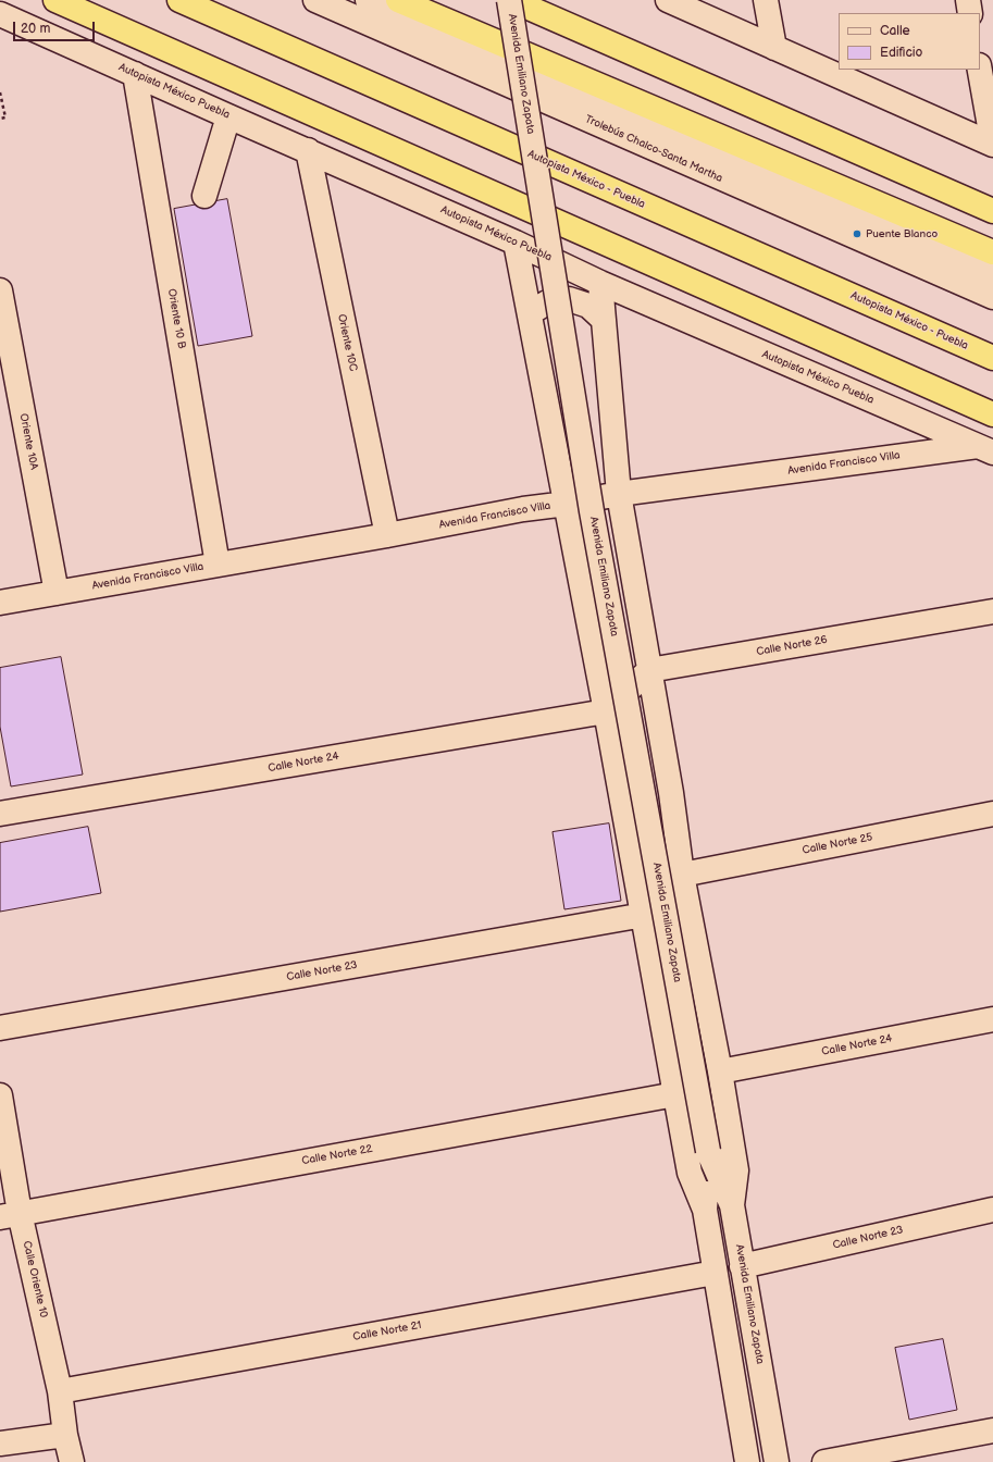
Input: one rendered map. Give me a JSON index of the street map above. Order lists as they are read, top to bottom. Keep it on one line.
{"streets":{"highway":["Autopista México - Puebla"],"street":["Avenida Emiliano Zapata","Autopista México Puebla","Trolebús Chalco-Santa Martha","Oriente 10 B","Oriente 10C","Oriente 10A","Avenida Francisco Villa","Calle Norte 26","Calle Norte 24","Calle Norte 25","Calle Norte 23","Calle Norte 22","Calle Oriente 10","Calle Norte 21"]},"crossings":[["Avenida Emiliano Zapata","Calle Norte 23"],["Avenida Emiliano Zapata","Calle Norte 21"],["Autopista México Puebla","Oriente 10 B"],["Autopista México Puebla","Oriente 10C"],["Autopista México Puebla","Avenida Francisco Villa"],["Oriente 10 B","Avenida Francisco Villa"],["Oriente 10C","Avenida Francisco Villa"],["Oriente 10A","Avenida Francisco Villa"],["Calle Norte 22","Calle Oriente 10"],["Calle Oriente 10","Calle Norte 21"]],"places":["Puente Blanco"],"legend":["Calle","Edificio"],"scale_bar":"20 m"}
